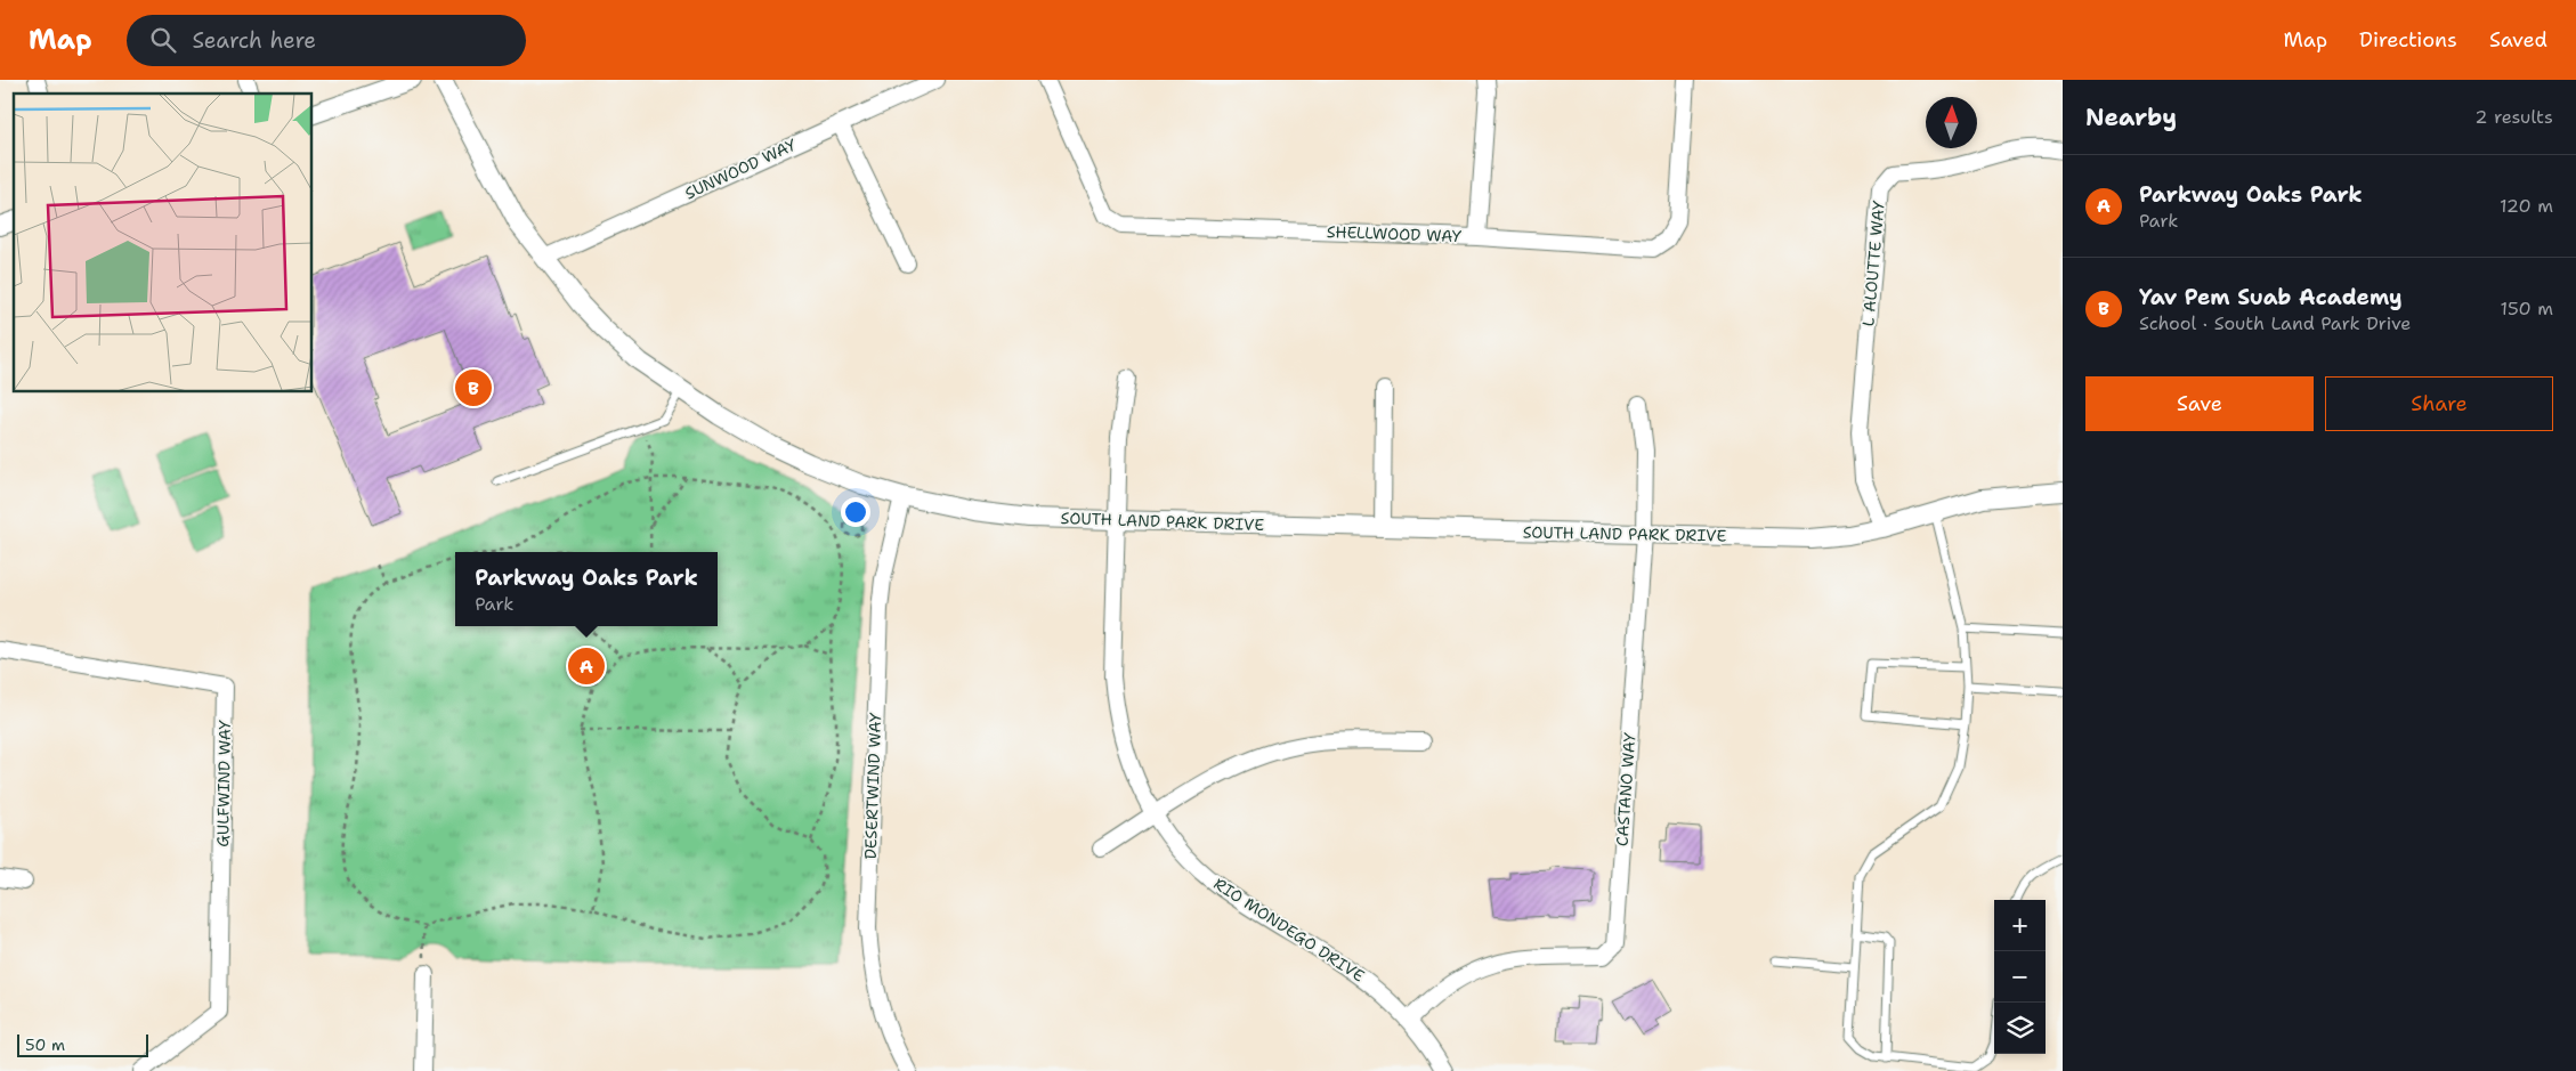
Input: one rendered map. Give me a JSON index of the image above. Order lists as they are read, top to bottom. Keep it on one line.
{"streets":{"street":["SUNWOOD WAY","SHELLWOOD WAY","L ALOUTTE WAY","SOUTH LAND PARK DRIVE","GULFWIND WAY","DESERTWIND WAY","CASTANO WAY","RIO MONDEGO DRIVE"]},"crossings":[["SUNWOOD WAY","SOUTH LAND PARK DRIVE"],["L ALOUTTE WAY","SOUTH LAND PARK DRIVE"],["SOUTH LAND PARK DRIVE","DESERTWIND WAY"],["SOUTH LAND PARK DRIVE","CASTANO WAY"],["SOUTH LAND PARK DRIVE","RIO MONDEGO DRIVE"],["CASTANO WAY","RIO MONDEGO DRIVE"]],"scale_bar":"50 m","north":"top","page":{"header":"Map","search":"Search here","nav":["Map","Directions","Saved"],"heading":["Nearby","2 results"],"list":[{"mark":"A","name":"Parkway Oaks Park","note":"Park","value":"120 m"},{"mark":"B","name":"Yav Pem Suab Academy","note":"School · South Land Park Drive","value":"150 m"}],"buttons":["Save","Share"],"pins":["B","A"],"popup":["Parkway Oaks Park","Park"],"map_buttons":["+","−"],"scale":"50 m"}}
